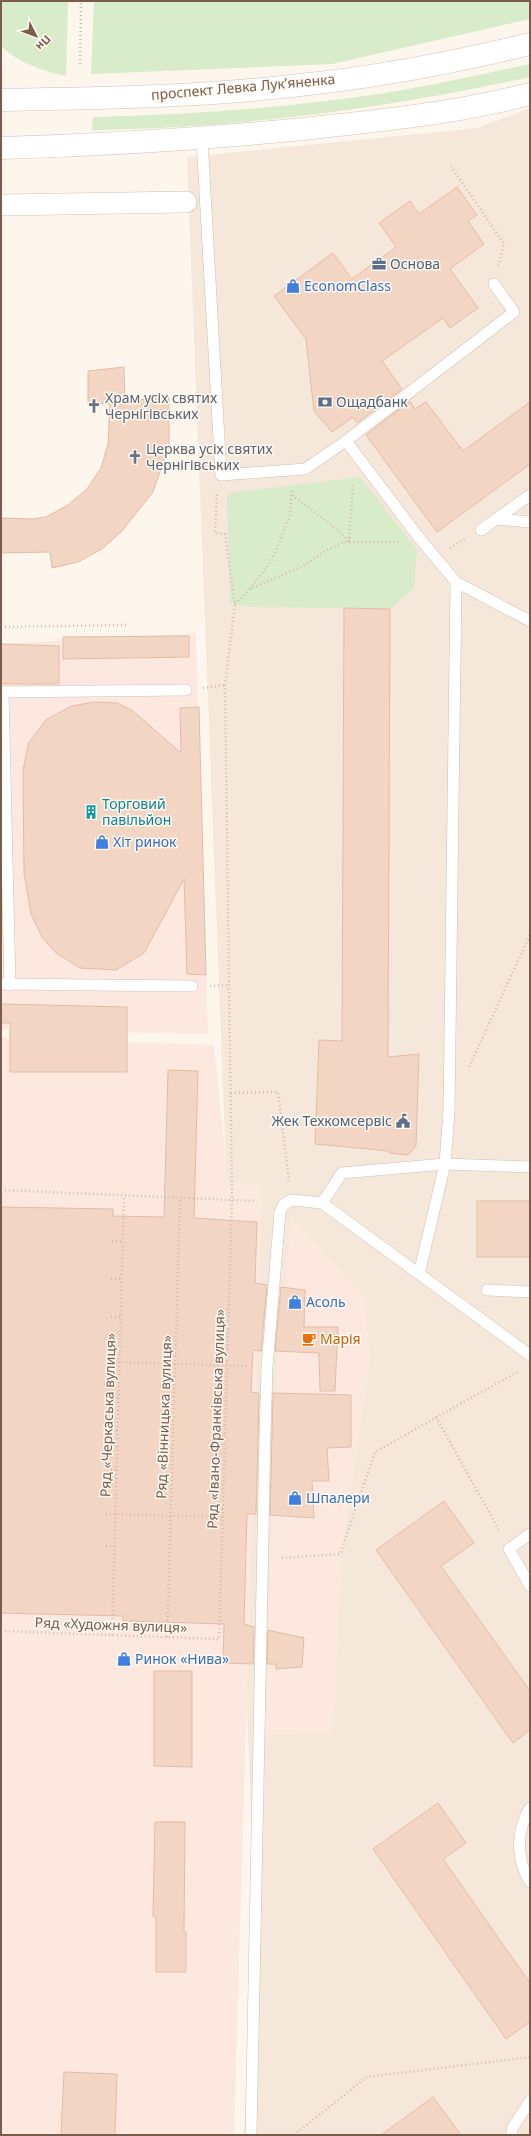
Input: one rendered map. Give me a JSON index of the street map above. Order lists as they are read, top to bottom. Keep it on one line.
{"streets":{"main road":["проспект Левка Лукʼяненка"],"path":["Ряд «Черкаська вулиця»","Ряд «Вінницька вулиця»","Ряд «Івано-Франківська вулиця»","Ряд «Художня вулиця»"]},"crossings":[["Ряд «Черкаська вулиця»","Ряд «Художня вулиця»"],["Ряд «Вінницька вулиця»","Ряд «Художня вулиця»"],["Ряд «Івано-Франківська вулиця»","Ряд «Художня вулиця»"]],"places":{"office":["Основа"],"shop":["EconomClass","Хіт ринок","Асоль","Шпалери","Ринок «Нива»"],"bank":["Ощадбанк"],"church":["Храм усіх святих Чернігівських","Церква усіх святих Чернігівських"],"building":["Торговий павільйон"],"public building":["Жек Техкомсервіс"],"cafe":["Марія"]},"north":"bottom right"}
